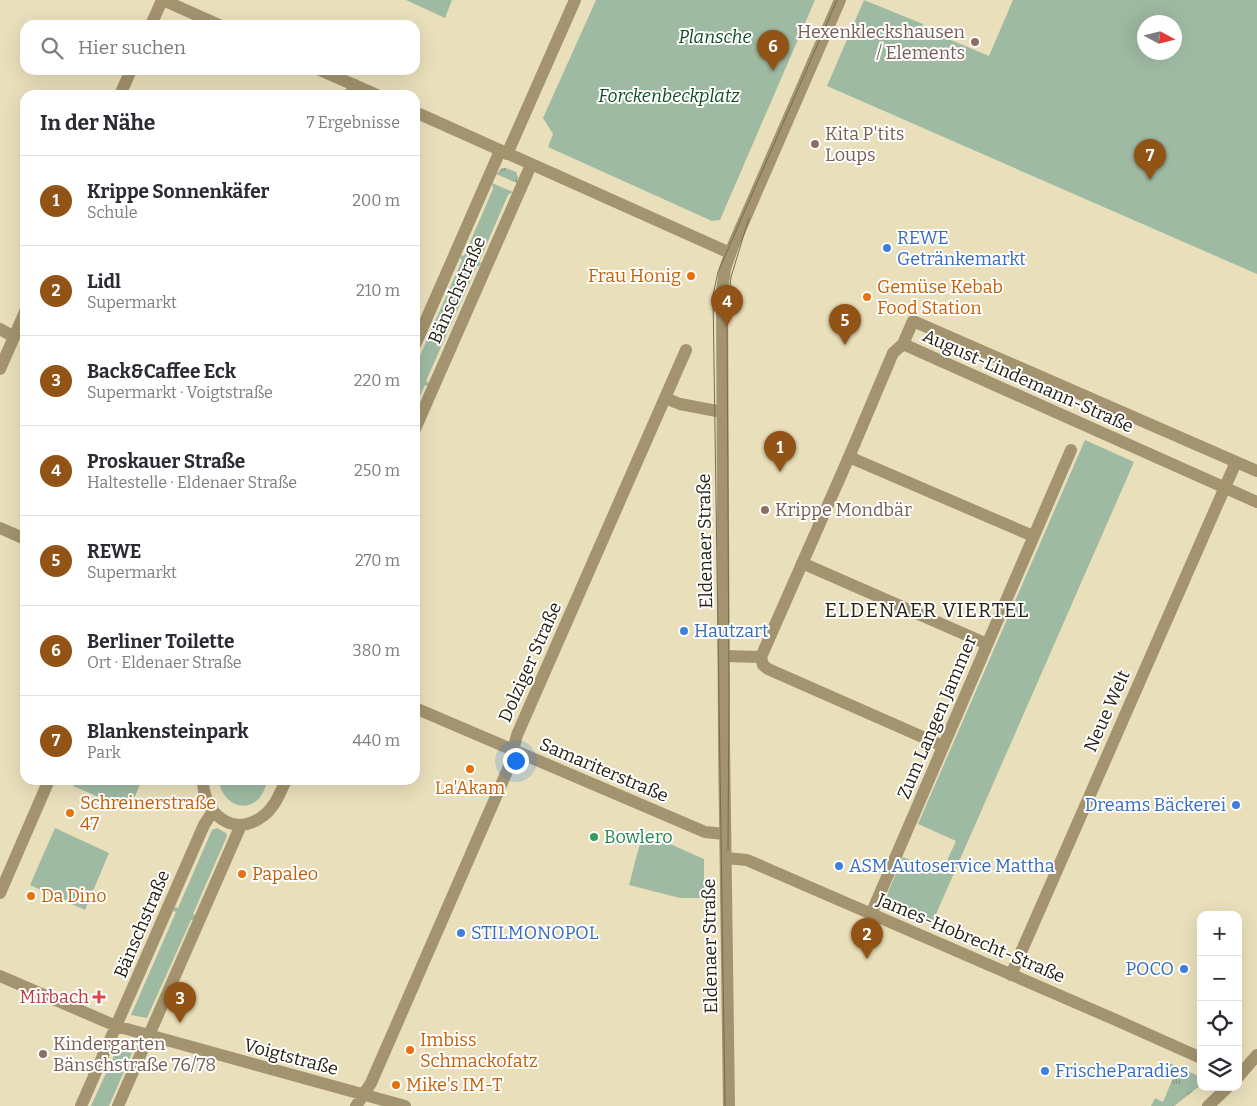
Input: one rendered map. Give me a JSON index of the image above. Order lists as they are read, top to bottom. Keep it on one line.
{"streets":{"street":["Bänschstraße","August-Lindemann-Straße","Eldenaer Straße","Dolziger Straße","Neue Welt","Zum Langen Jammer","Samariterstraße","James-Hobrecht-Straße","Voigtstraße"]},"crossings":[["Bänschstraße","Voigtstraße"],["August-Lindemann-Straße","Neue Welt"],["Eldenaer Straße","Samariterstraße"],["Eldenaer Straße","James-Hobrecht-Straße"],["Dolziger Straße","Samariterstraße"],["Dolziger Straße","Voigtstraße"],["Neue Welt","James-Hobrecht-Straße"],["Zum Langen Jammer","James-Hobrecht-Straße"]],"districts":["ELDENAER VIERTEL"],"parks":["Plansche","Forckenbeckplatz"],"places":{"other":["Hexenkleckshausen / Elements","Kita P'tits Loups","REWE Getränkemarkt","Frau Honig","Gemüse Kebab Food Station","Krippe Mondbär","Hautzart","La'Akam","Dreams Bäckerei","Schreinerstraße 47","Bowlero","ASM Autoservice Mattha","Papaleo","Da Dino","STILMONOPOL","POCO","Imbiss Schmackofatz","Kindergarten Bänschstraße 76/78","FrischeParadies","Mike's IM-T"],"health":["Mirbach"]},"north":"right","page":{"search":"Hier suchen","pins":["6","7","4","5","1","2","3"],"heading":["In der Nähe","7 Ergebnisse"],"list":[{"mark":"1","name":"Krippe Sonnenkäfer","note":"Schule","value":"200 m"},{"mark":"2","name":"Lidl","note":"Supermarkt","value":"210 m"},{"mark":"3","name":"Back&Caffee Eck","note":"Supermarkt · Voigtstraße","value":"220 m"},{"mark":"4","name":"Proskauer Straße","note":"Haltestelle · Eldenaer Straße","value":"250 m"},{"mark":"5","name":"REWE","note":"Supermarkt","value":"270 m"},{"mark":"6","name":"Berliner Toilette","note":"Ort · Eldenaer Straße","value":"380 m"},{"mark":"7","name":"Blankensteinpark","note":"Park","value":"440 m"}],"map_buttons":["+","−"]}}
